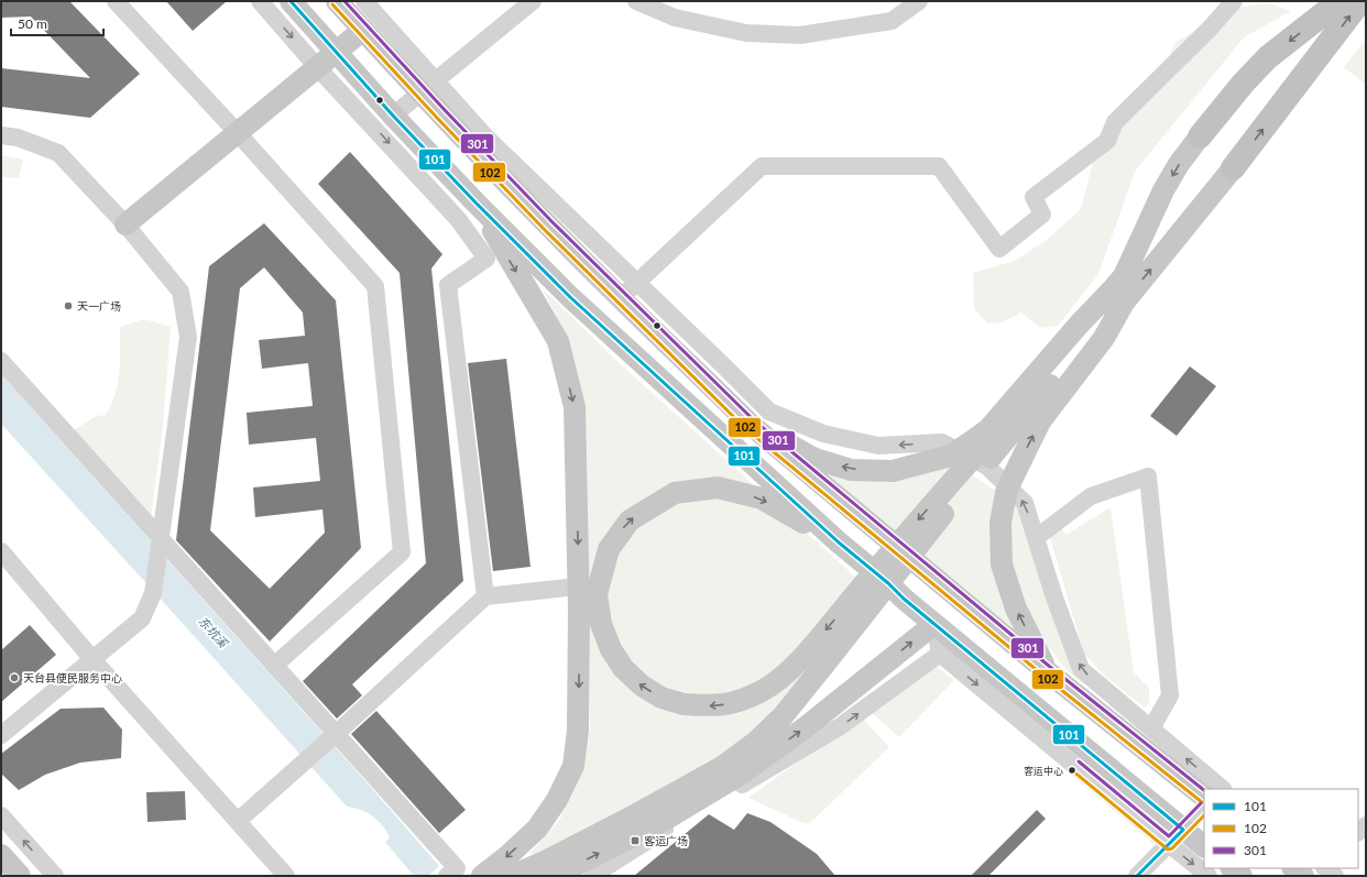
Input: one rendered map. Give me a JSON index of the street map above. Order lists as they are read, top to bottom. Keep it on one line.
{"water":["东坑溪"],"places":{"other":["天一广场","天台县便民服务中心","客运中心"],"transit":["客运广场"]},"lines":["transit line 101","transit line 301","transit line 102"],"legend":["101","102","301"],"scale_bar":"50 m"}
